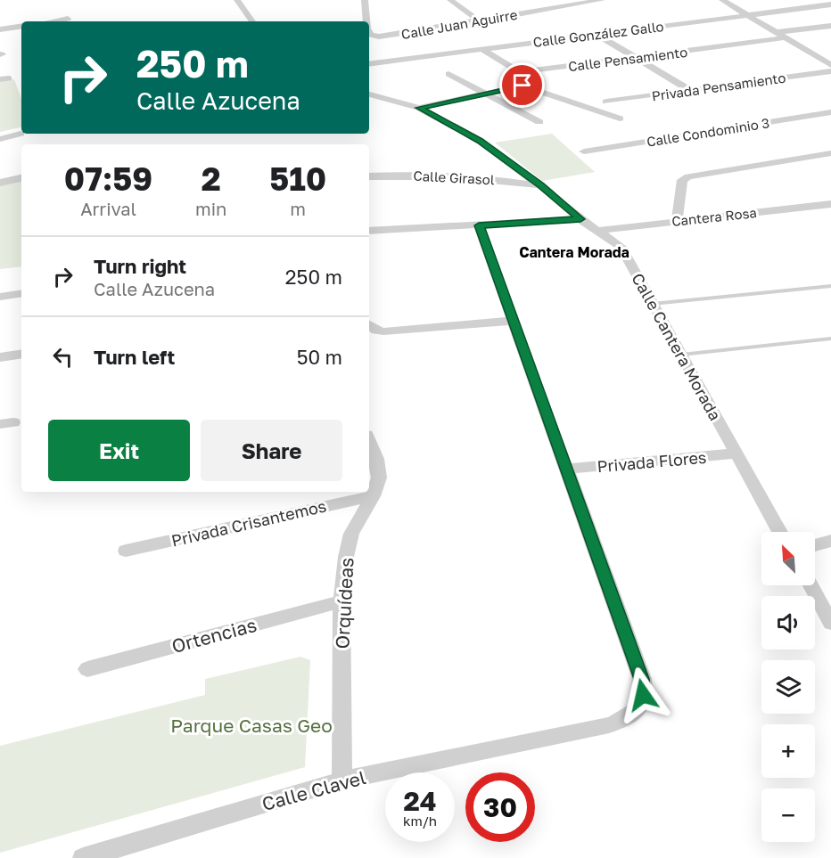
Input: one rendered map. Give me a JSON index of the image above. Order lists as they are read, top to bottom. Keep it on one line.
{"streets":{"street":["Calle Juan Aguirre","Calle González Gallo","Calle Pensamiento","Privada Pensamiento","Calle Condominio 3","Calle Girasol","Cantera Rosa","Calle Cantera Morada","Privada Flores","Privada Crisantemos","Orquídeas","Ortencias","Calle Clavel"]},"crossings":[["Calle González Gallo","Calle Pensamiento"],["Calle Girasol","Calle Cantera Morada"],["Cantera Rosa","Calle Cantera Morada"],["Calle Cantera Morada","Privada Flores"],["Privada Flores","Calle Clavel"],["Privada Crisantemos","Orquídeas"],["Orquídeas","Ortencias"],["Orquídeas","Calle Clavel"]],"districts":["Cantera Morada"],"parks":["Parque Casas Geo"],"north":"top left","page":{"turn":["250 m","Calle Azucena"],"eta":["07:59","Arrival","2","min","510","m"],"list":[{"name":"Turn right","note":"Calle Azucena","value":"250 m"},{"name":"Turn left","value":"50 m"}],"buttons":["Exit","Share"],"map_buttons":["+","−"],"speed":"24 km/h","limit":"30"}}
